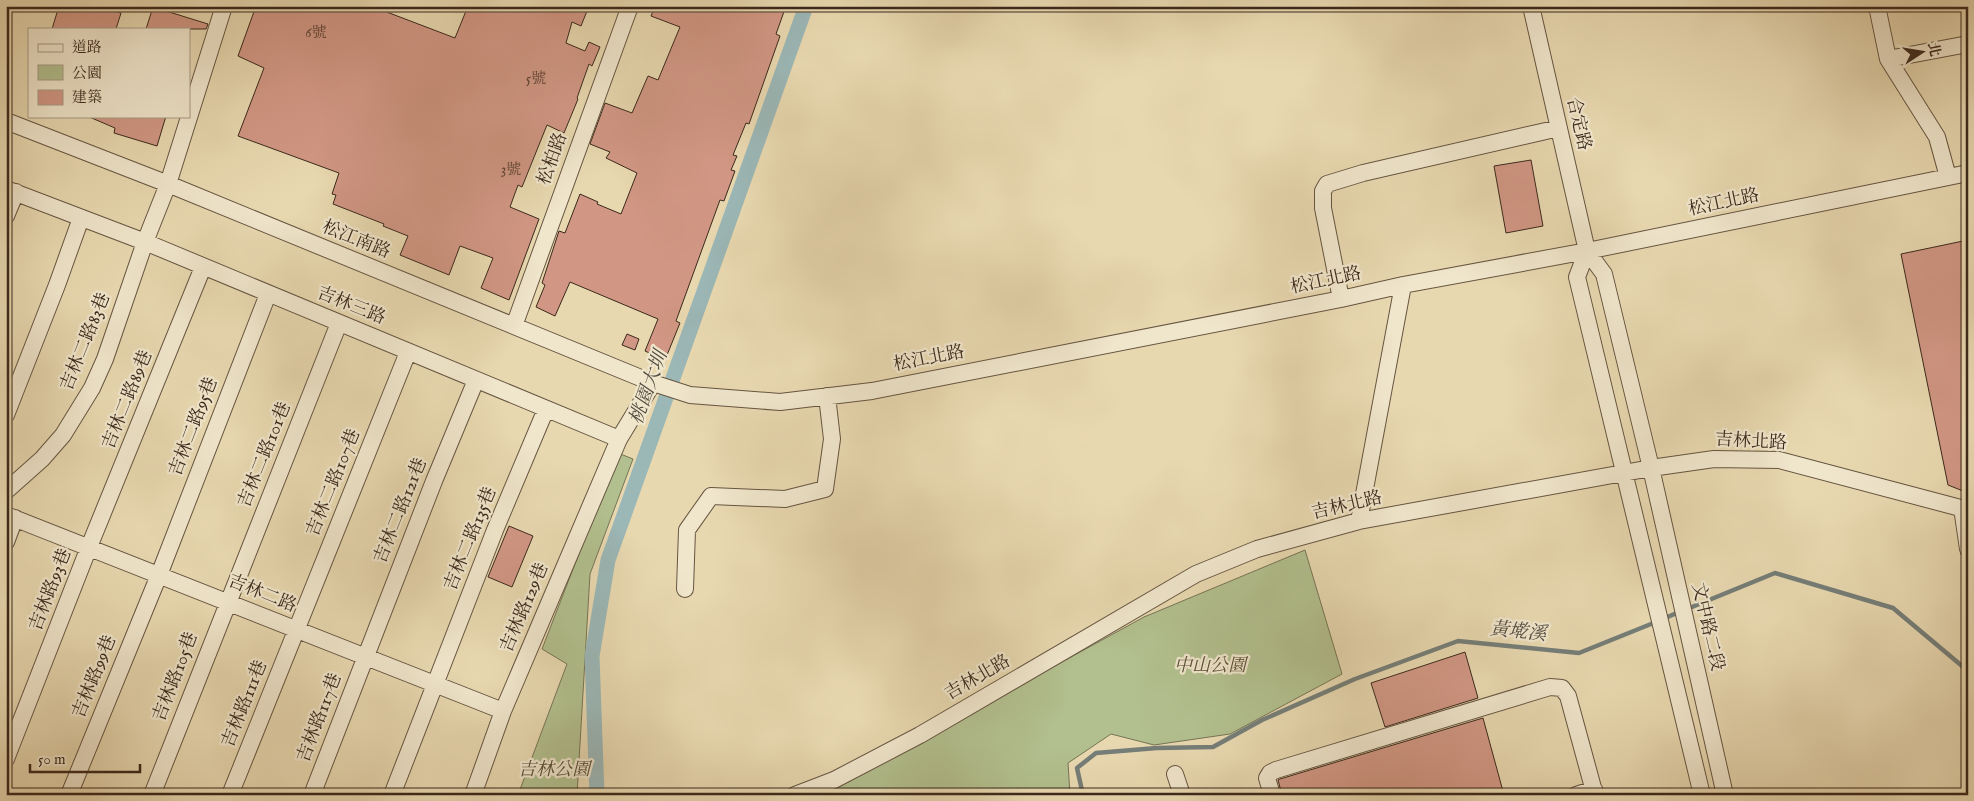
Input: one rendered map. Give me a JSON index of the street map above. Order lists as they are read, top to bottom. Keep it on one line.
{"streets":{"street":["合定路","松柏路","松江北路","松江南路","吉林三路","吉林二路83巷","吉林二路89巷","吉林二路95巷","吉林北路","吉林二路101巷","吉林二路107巷","吉林二路121巷","吉林二路135巷","吉林路93巷","吉林二路","吉林路129巷","文中路二段","吉林路99巷","吉林路105巷","吉林路111巷","吉林路117巷"]},"crossings":[["合定路","松江北路"],["合定路","吉林北路"],["合定路","文中路二段"],["松柏路","松江南路"],["松江北路","松江南路"],["松江南路","吉林二路83巷"],["吉林三路","吉林二路83巷"],["吉林三路","吉林二路89巷"],["吉林三路","吉林二路95巷"],["吉林三路","吉林二路101巷"],["吉林三路","吉林二路107巷"],["吉林三路","吉林二路121巷"],["吉林三路","吉林二路135巷"],["吉林三路","吉林路129巷"],["吉林二路89巷","吉林路93巷"],["吉林二路89巷","吉林二路"],["吉林二路95巷","吉林二路"],["吉林二路95巷","吉林路99巷"],["吉林北路","文中路二段"],["吉林二路101巷","吉林二路"],["吉林二路101巷","吉林路105巷"],["吉林二路107巷","吉林二路"],["吉林二路107巷","吉林路111巷"],["吉林二路121巷","吉林二路"],["吉林二路121巷","吉林路117巷"],["吉林二路135巷","吉林二路"],["吉林路93巷","吉林二路"],["吉林二路","吉林路129巷"],["吉林二路","吉林路99巷"],["吉林二路","吉林路105巷"],["吉林二路","吉林路111巷"],["吉林二路","吉林路117巷"]],"water":["桃園大圳","黃墘溪"],"parks":["中山公園","吉林公園"],"house_numbers":["6號","5號","3號"],"legend":["道路","公園","建築"],"scale_bar":"50 m","north":"right"}
